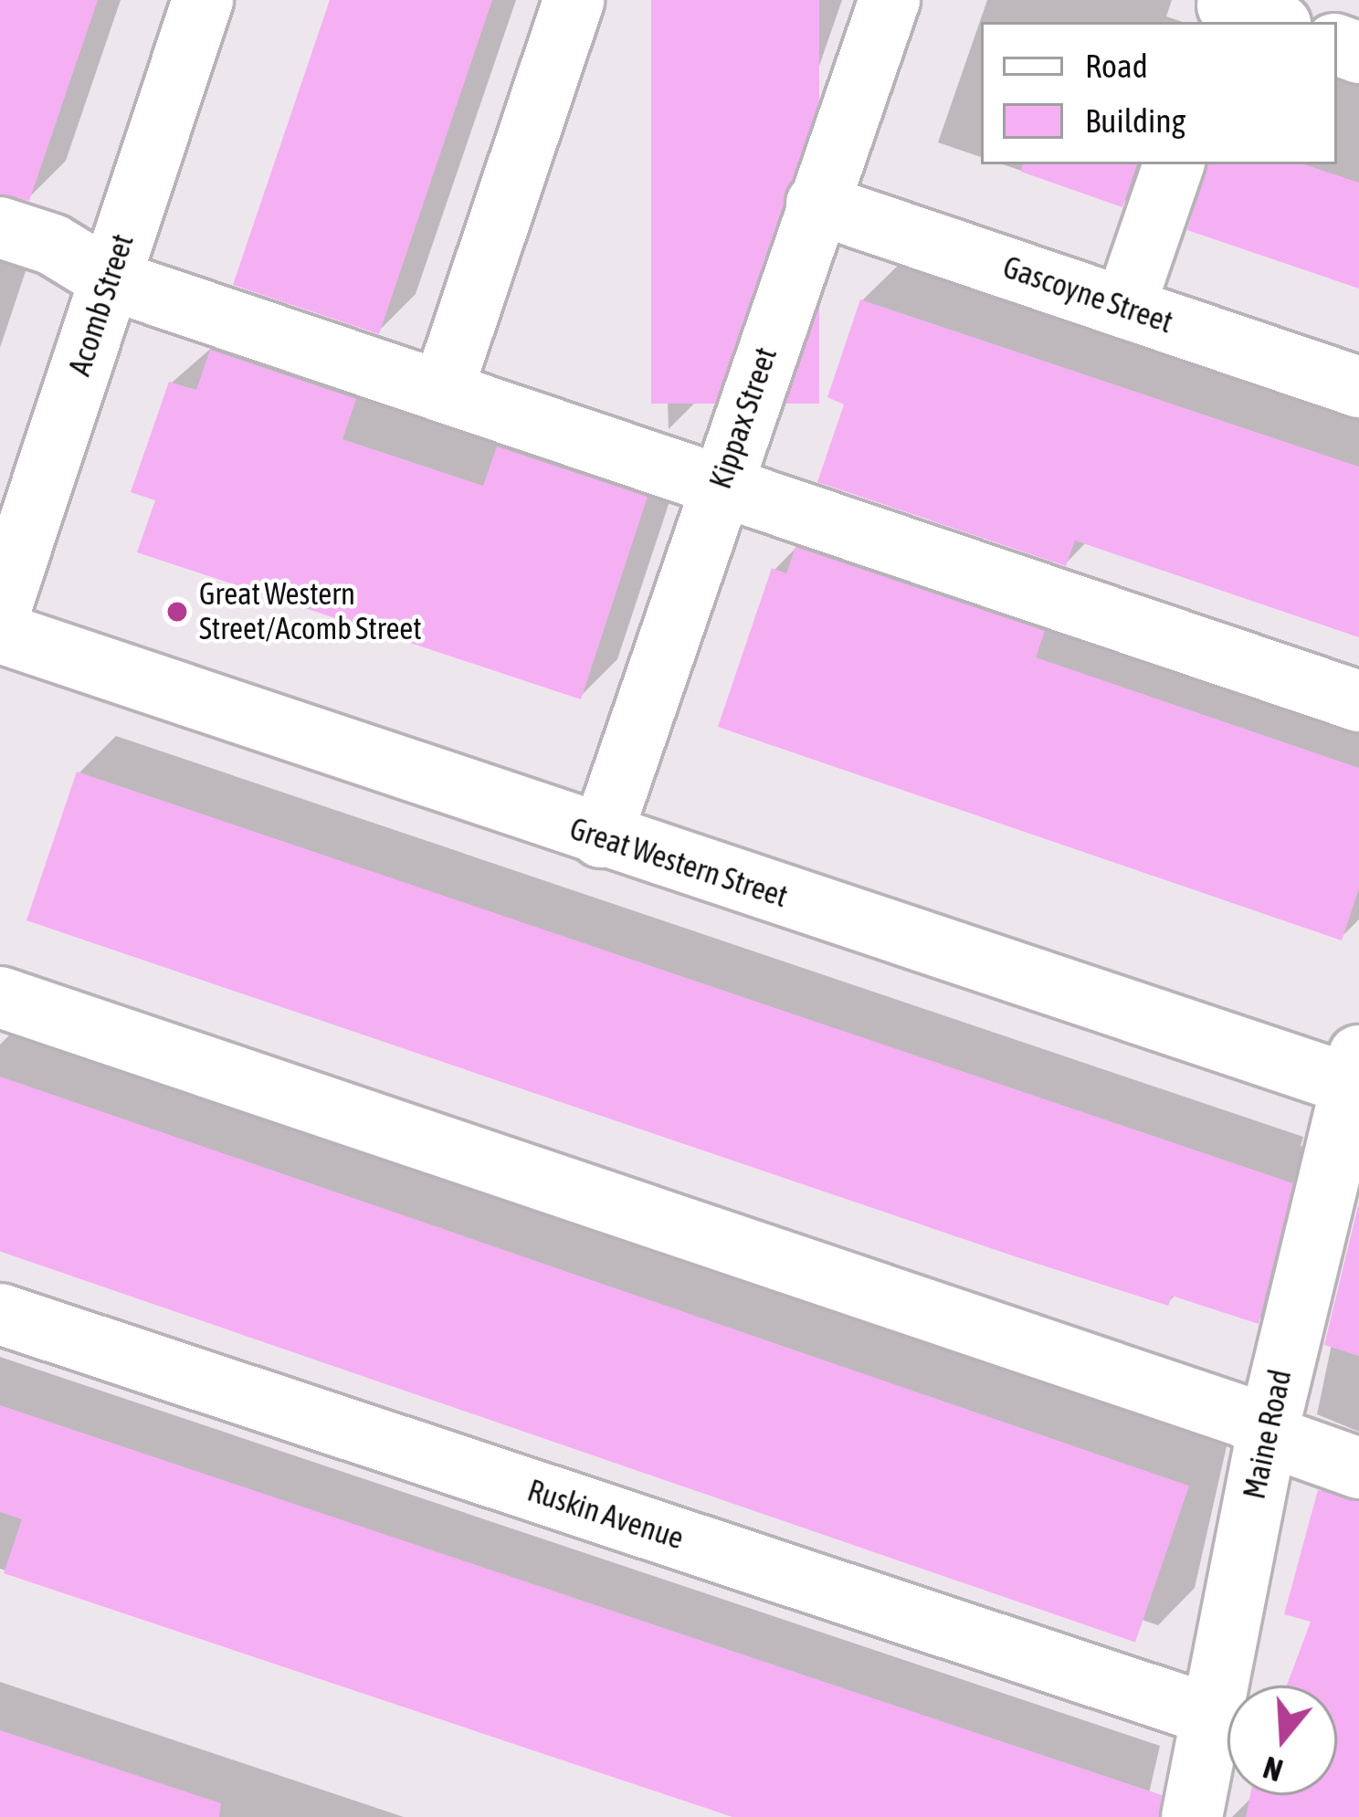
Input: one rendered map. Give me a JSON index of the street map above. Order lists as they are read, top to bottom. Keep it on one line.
{"streets":{"street":["Gascoyne Street","Acomb Street","Kippax Street","Great Western Street","Maine Road","Ruskin Avenue"]},"crossings":[["Gascoyne Street","Kippax Street"],["Kippax Street","Great Western Street"],["Great Western Street","Maine Road"],["Maine Road","Ruskin Avenue"]],"places":["Great Western Street/Acomb Street"],"legend":["Road","Building"],"north":"bottom"}
